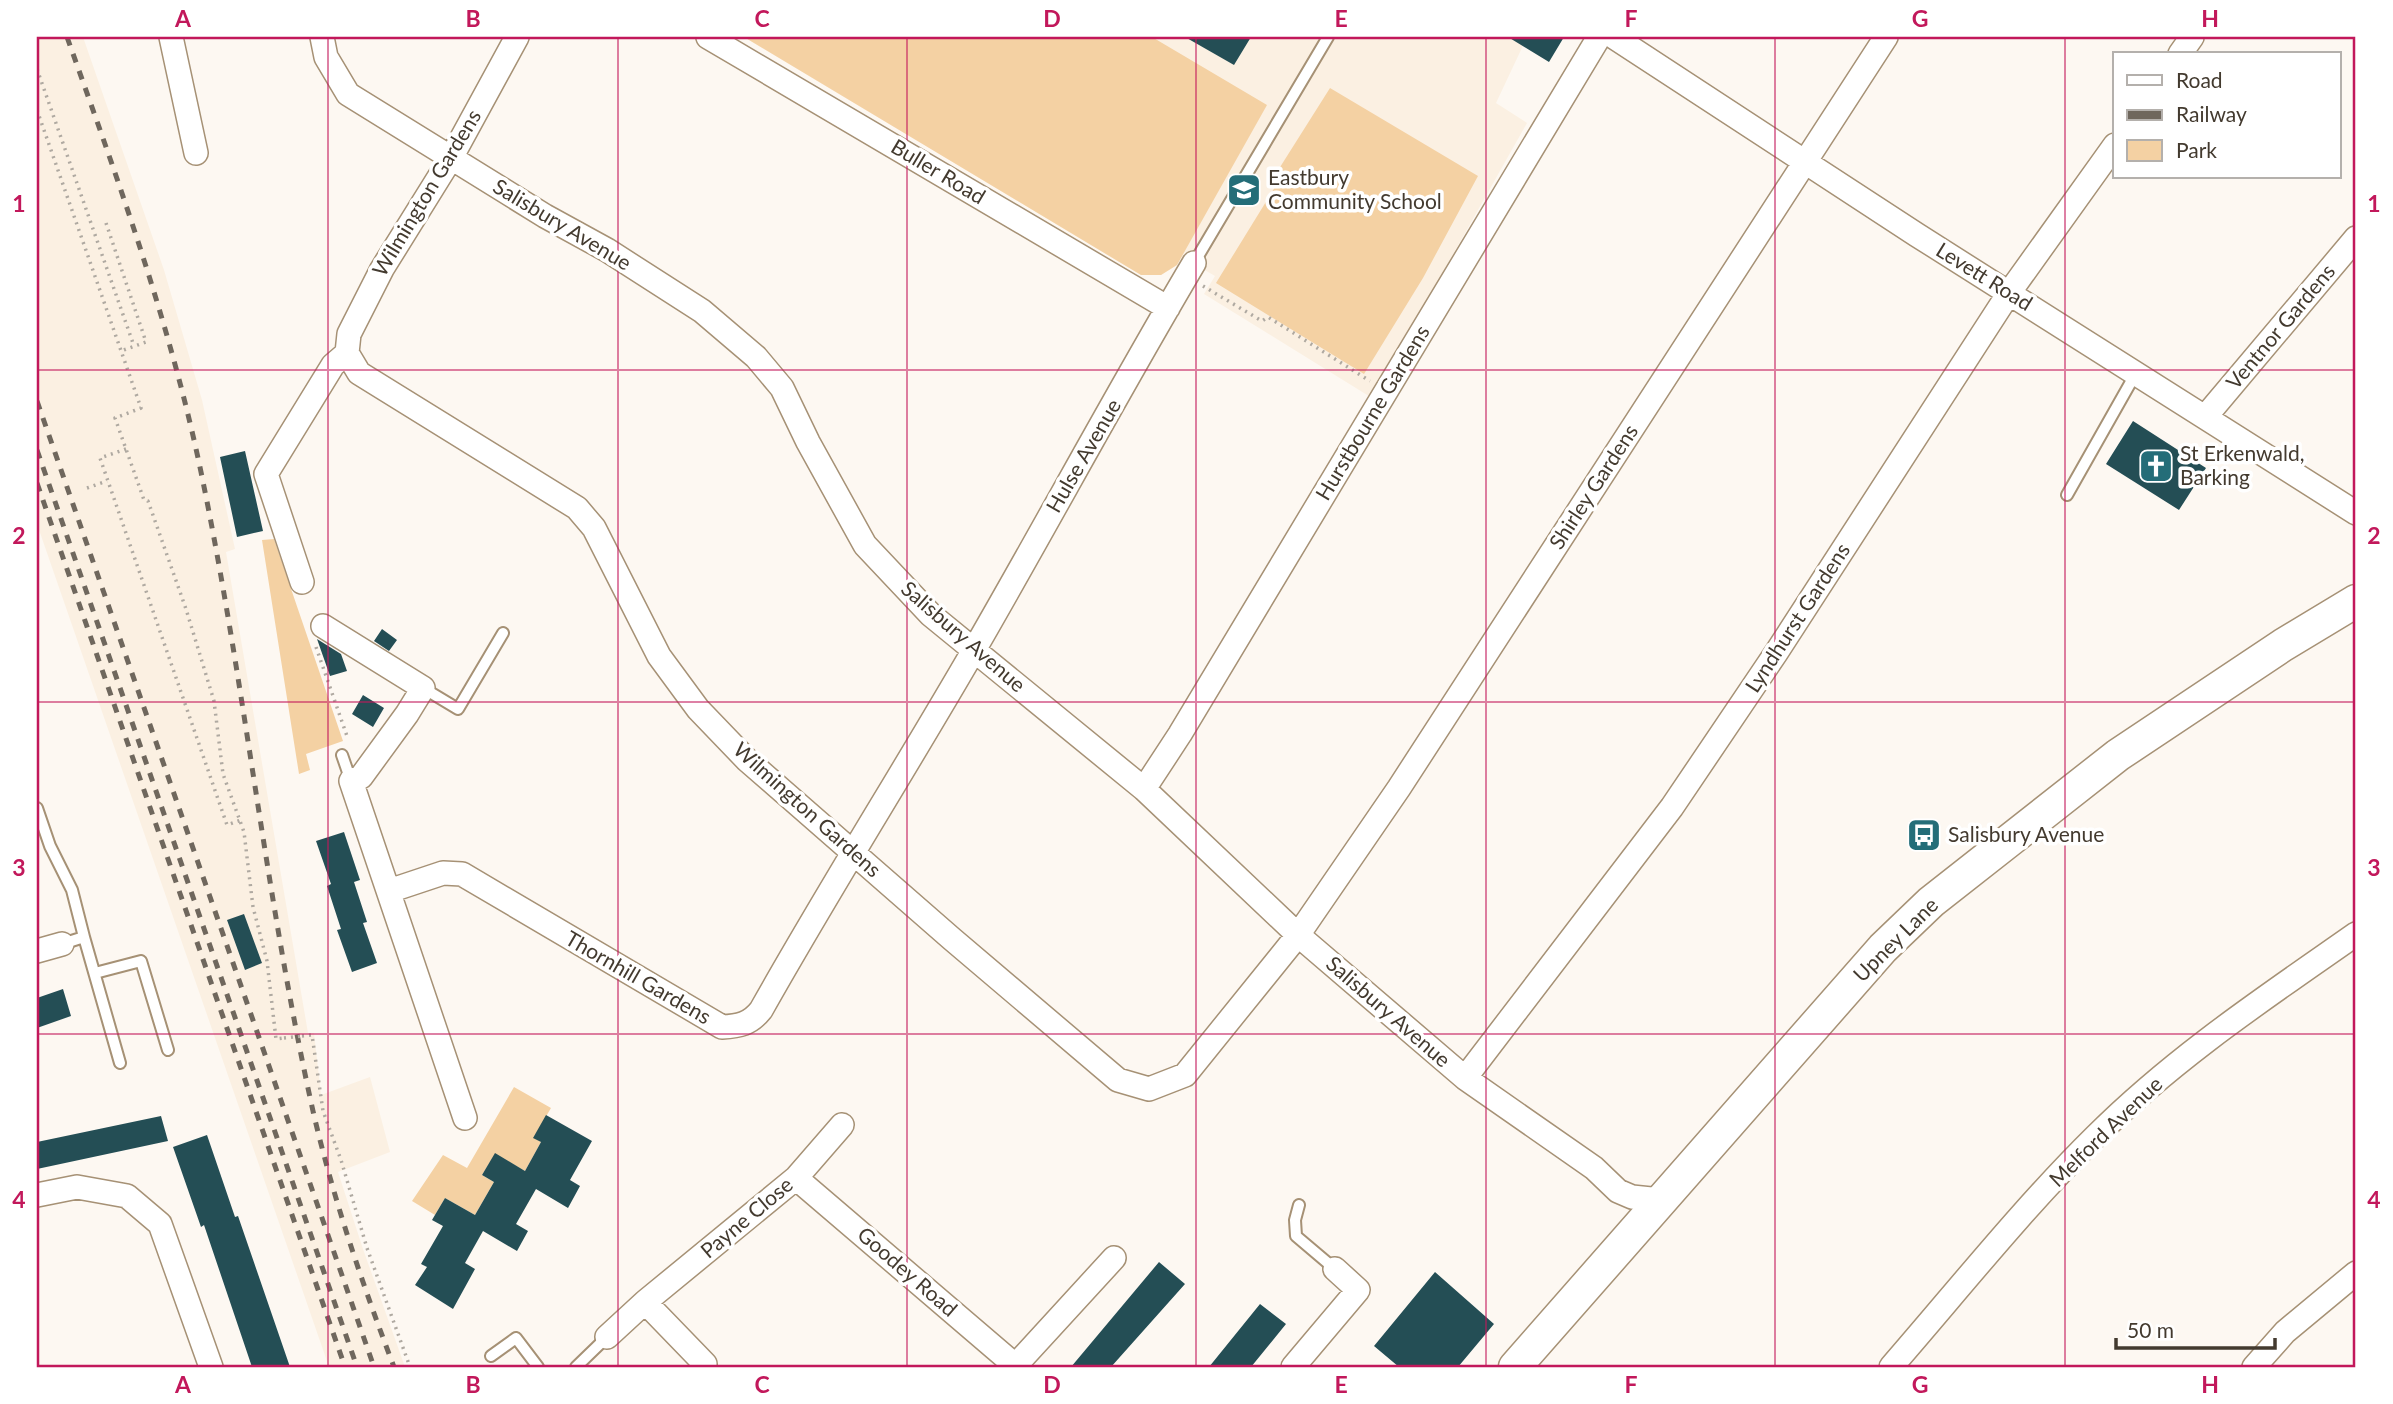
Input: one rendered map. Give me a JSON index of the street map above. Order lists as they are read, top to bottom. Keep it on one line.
{"streets":{"street":["Buller Road","Wilmington Gardens","Salisbury Avenue","Levett Road","Ventnor Gardens","Hurstbourne Gardens","Hulse Avenue","Shirley Gardens","Lyndhurst Gardens","Upney Lane","Thornhill Gardens","Melford Avenue","Payne Close","Goodey Road"]},"crossings":[["Buller Road","Hulse Avenue"],["Wilmington Gardens","Salisbury Avenue"],["Wilmington Gardens","Shirley Gardens"],["Wilmington Gardens","Thornhill Gardens"],["Salisbury Avenue","Hurstbourne Gardens"],["Salisbury Avenue","Hulse Avenue"],["Salisbury Avenue","Shirley Gardens"],["Salisbury Avenue","Lyndhurst Gardens"],["Salisbury Avenue","Upney Lane"],["Salisbury Avenue","Thornhill Gardens"],["Levett Road","Ventnor Gardens"],["Levett Road","Shirley Gardens"],["Levett Road","Lyndhurst Gardens"],["Hulse Avenue","Thornhill Gardens"],["Payne Close","Goodey Road"]],"places":{"school or university":["Eastbury Community School"],"church":["St Erkenwald, Barking"],"bus stop":["Salisbury Avenue"]},"legend":["Road","Railway","Park"],"scale_bar":"50 m","grid":{"columns":["A","B","C","D","E","F","G","H"],"rows":["1","2","3","4"]}}
